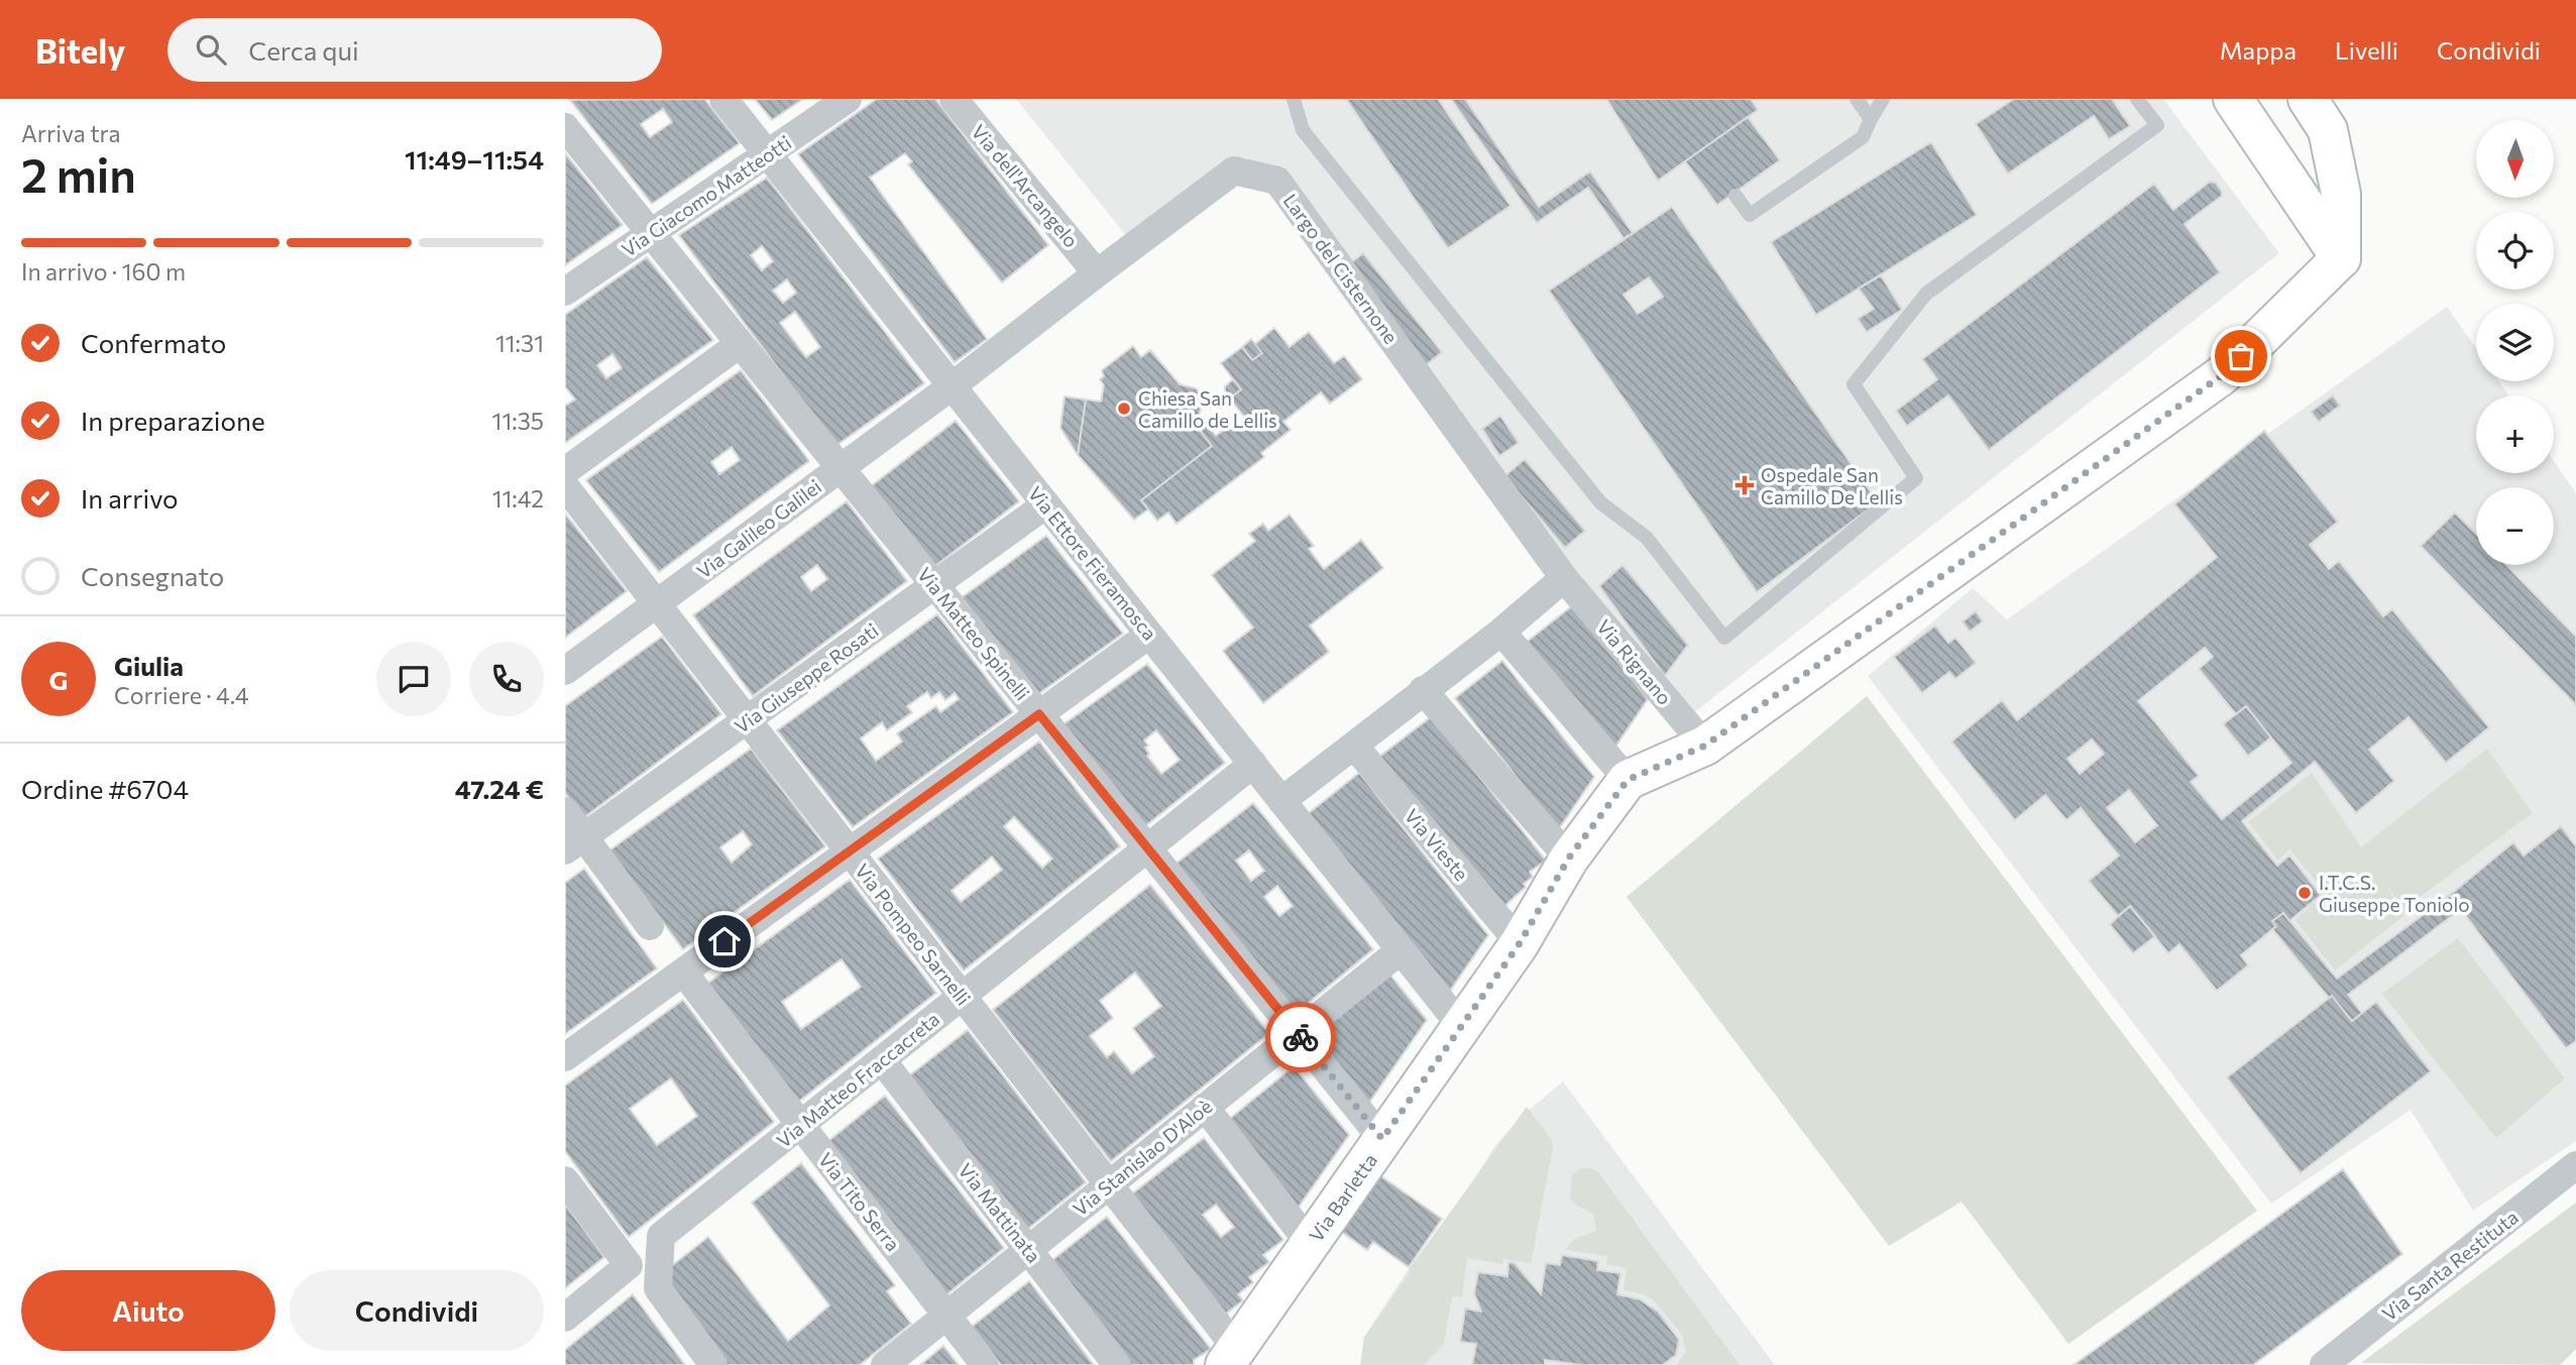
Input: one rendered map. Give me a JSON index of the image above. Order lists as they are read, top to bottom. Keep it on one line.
{"streets":{"street":["Via dell'Arcangelo","Via Giacomo Matteotti","Largo del Cisternone","Via Galileo Galilei","Via Ettore Fieramosca","Via Matteo Spinelli","Via Rignano","Via Giuseppe Rosati","Via Vieste","Via Pompeo Sarnelli","Via Matteo Fraccacreta","Via Stanislao D'Aloè","Via Barletta","Via Tito Serra","Via Mattinata","Via Santa Restituta"]},"crossings":[["Via dell'Arcangelo","Largo del Cisternone"],["Via Giacomo Matteotti","Via Ettore Fieramosca"],["Via Giacomo Matteotti","Via Matteo Spinelli"],["Largo del Cisternone","Via Galileo Galilei"],["Largo del Cisternone","Via Ettore Fieramosca"],["Largo del Cisternone","Via Rignano"],["Via Galileo Galilei","Via Ettore Fieramosca"],["Via Galileo Galilei","Via Matteo Spinelli"],["Via Galileo Galilei","Via Pompeo Sarnelli"],["Via Ettore Fieramosca","Via Giuseppe Rosati"],["Via Ettore Fieramosca","Via Matteo Fraccacreta"],["Via Ettore Fieramosca","Via Stanislao D'Aloè"],["Via Ettore Fieramosca","Via Barletta"],["Via Matteo Spinelli","Via Giuseppe Rosati"],["Via Matteo Spinelli","Via Matteo Fraccacreta"],["Via Matteo Spinelli","Via Stanislao D'Aloè"],["Via Matteo Spinelli","Via Barletta"],["Via Rignano","Via Barletta"],["Via Giuseppe Rosati","Via Pompeo Sarnelli"],["Via Vieste","Via Barletta"],["Via Pompeo Sarnelli","Via Matteo Fraccacreta"],["Via Pompeo Sarnelli","Via Stanislao D'Aloè"],["Via Pompeo Sarnelli","Via Barletta"],["Via Matteo Fraccacreta","Via Tito Serra"],["Via Matteo Fraccacreta","Via Mattinata"],["Via Stanislao D'Aloè","Via Tito Serra"],["Via Stanislao D'Aloè","Via Mattinata"]],"places":{"other":["Chiesa San Camillo de Lellis","I.T.C.S. Giuseppe Toniolo"],"health":["Ospedale San Camillo De Lellis"]},"north":"bottom","page":{"header":"Bitely","search":"Cerca qui","nav":["Mappa","Livelli","Condividi"],"heading":["2 min","Arriva tra","11:49–11:54"],"panel":["Giulia","Corriere · 4.4","Ordine #6704","47.24 €"],"map_buttons":["+","−"],"bar":"In arrivo · 160 m","list":[["Confermato","11:31"],["In preparazione","11:35"],["In arrivo","11:42"],"Consegnato"],"round":"G","buttons":["Aiuto","Condividi"]}}
